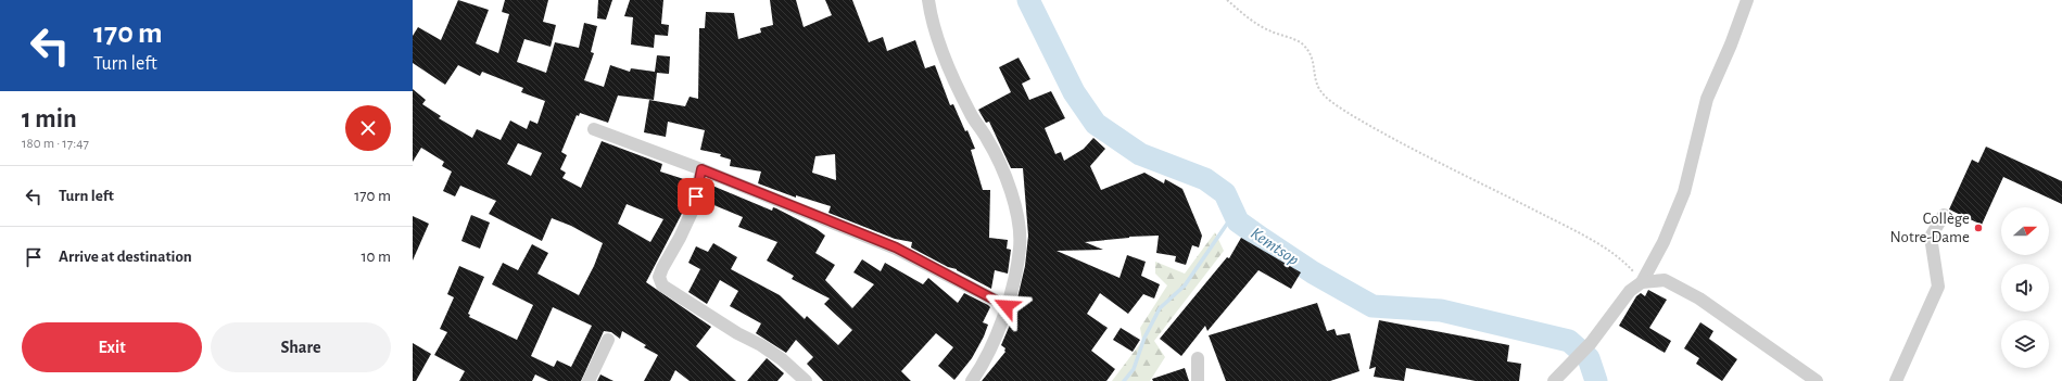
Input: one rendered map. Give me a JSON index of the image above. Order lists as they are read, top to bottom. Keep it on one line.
{"water":["Kemtsop"],"places":["Collège Notre-Dame"],"north":"right","page":{"turn":["170 m","Turn left"],"heading":["1 min","180 m · 17:47"],"list":[{"name":"Turn left","value":"170 m"},{"name":"Arrive at destination","value":"10 m"}],"buttons":["Exit","Share"]}}
